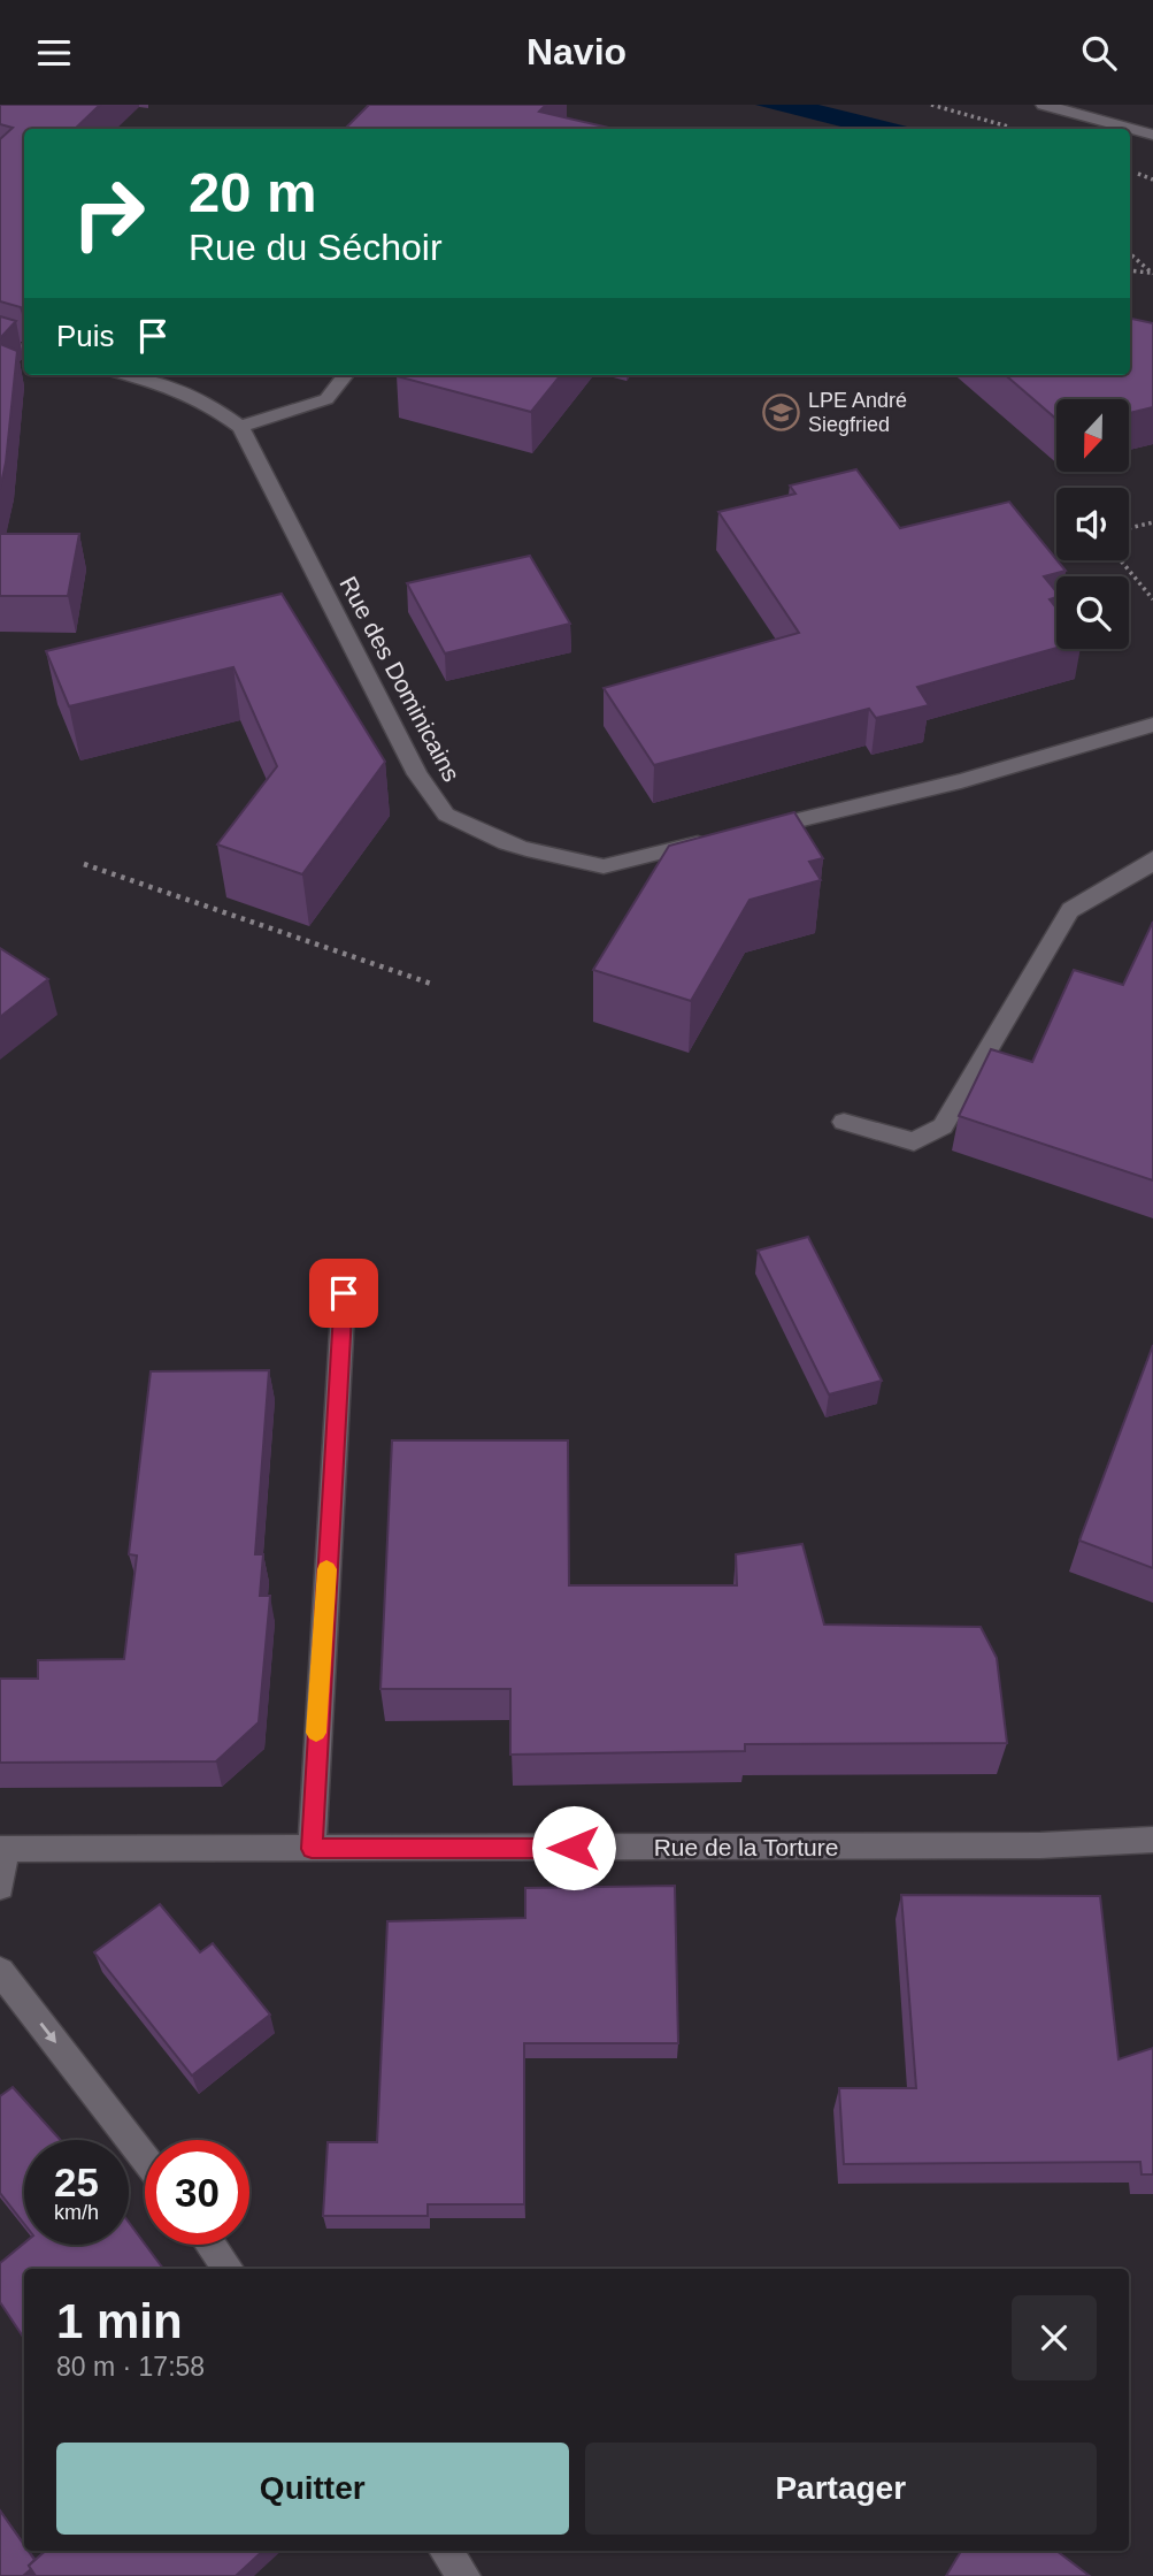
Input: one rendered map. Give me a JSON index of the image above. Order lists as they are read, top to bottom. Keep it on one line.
{"streets":{"street":["Rue des Dominicains","Rue de la Torture"]},"places":{"school or university":["LPE André Siegfried"]},"north":"bottom","page":{"header":"Navio","turn":["20 m","Rue du Séchoir"],"then":"Puis","speed":"25 km/h","limit":"30","heading":["1 min","80 m · 17:58"],"buttons":["Quitter","Partager"]}}
